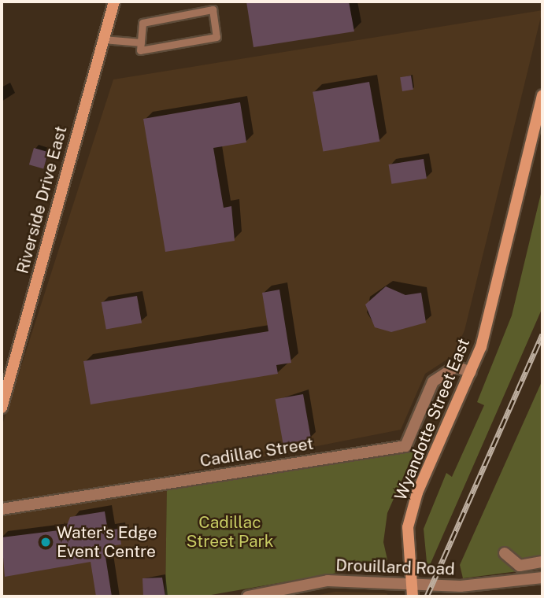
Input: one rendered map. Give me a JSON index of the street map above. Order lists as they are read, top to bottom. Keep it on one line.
{"streets":{"main road":["Riverside Drive East","Wyandotte Street East"],"street":["Cadillac Street","Drouillard Road"]},"crossings":[["Wyandotte Street East","Cadillac Street"],["Wyandotte Street East","Drouillard Road"]],"parks":["Cadillac Street Park"],"places":["Water's Edge Event Centre"]}
